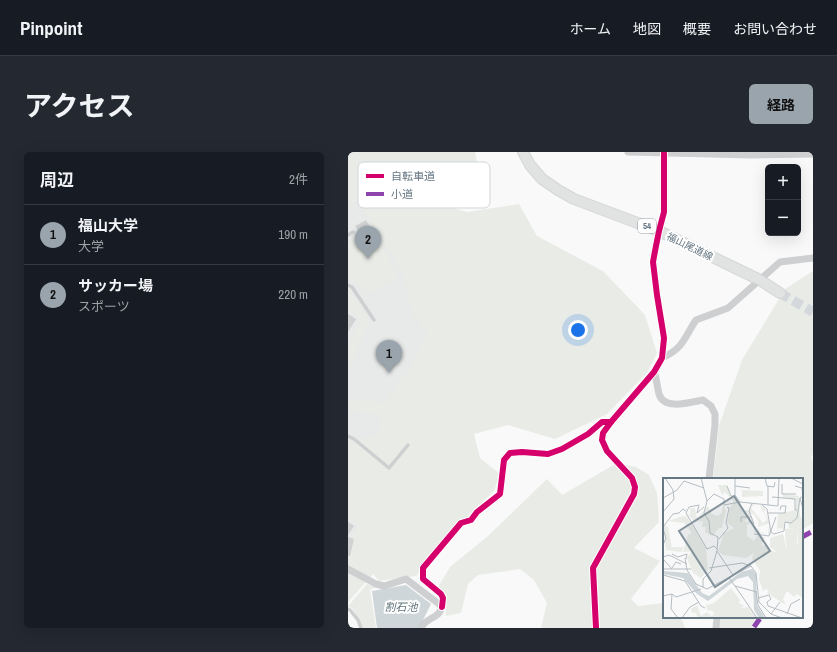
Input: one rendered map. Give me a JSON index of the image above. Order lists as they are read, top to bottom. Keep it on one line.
{"streets":{"main road":["54","福山尾道線"]},"water":["割石池"],"legend":["自転車道","小道"],"page":{"header":"Pinpoint","nav":["ホーム","地図","概要","お問い合わせ"],"title":"アクセス","buttons":"経路","heading":["周辺","2件"],"map_buttons":["+","−"],"list":[{"mark":"1","name":"福山大学","note":"大学","value":"190 m"},{"mark":"2","name":"サッカー場","note":"スポーツ","value":"220 m"}],"pins":["2","1"]}}
